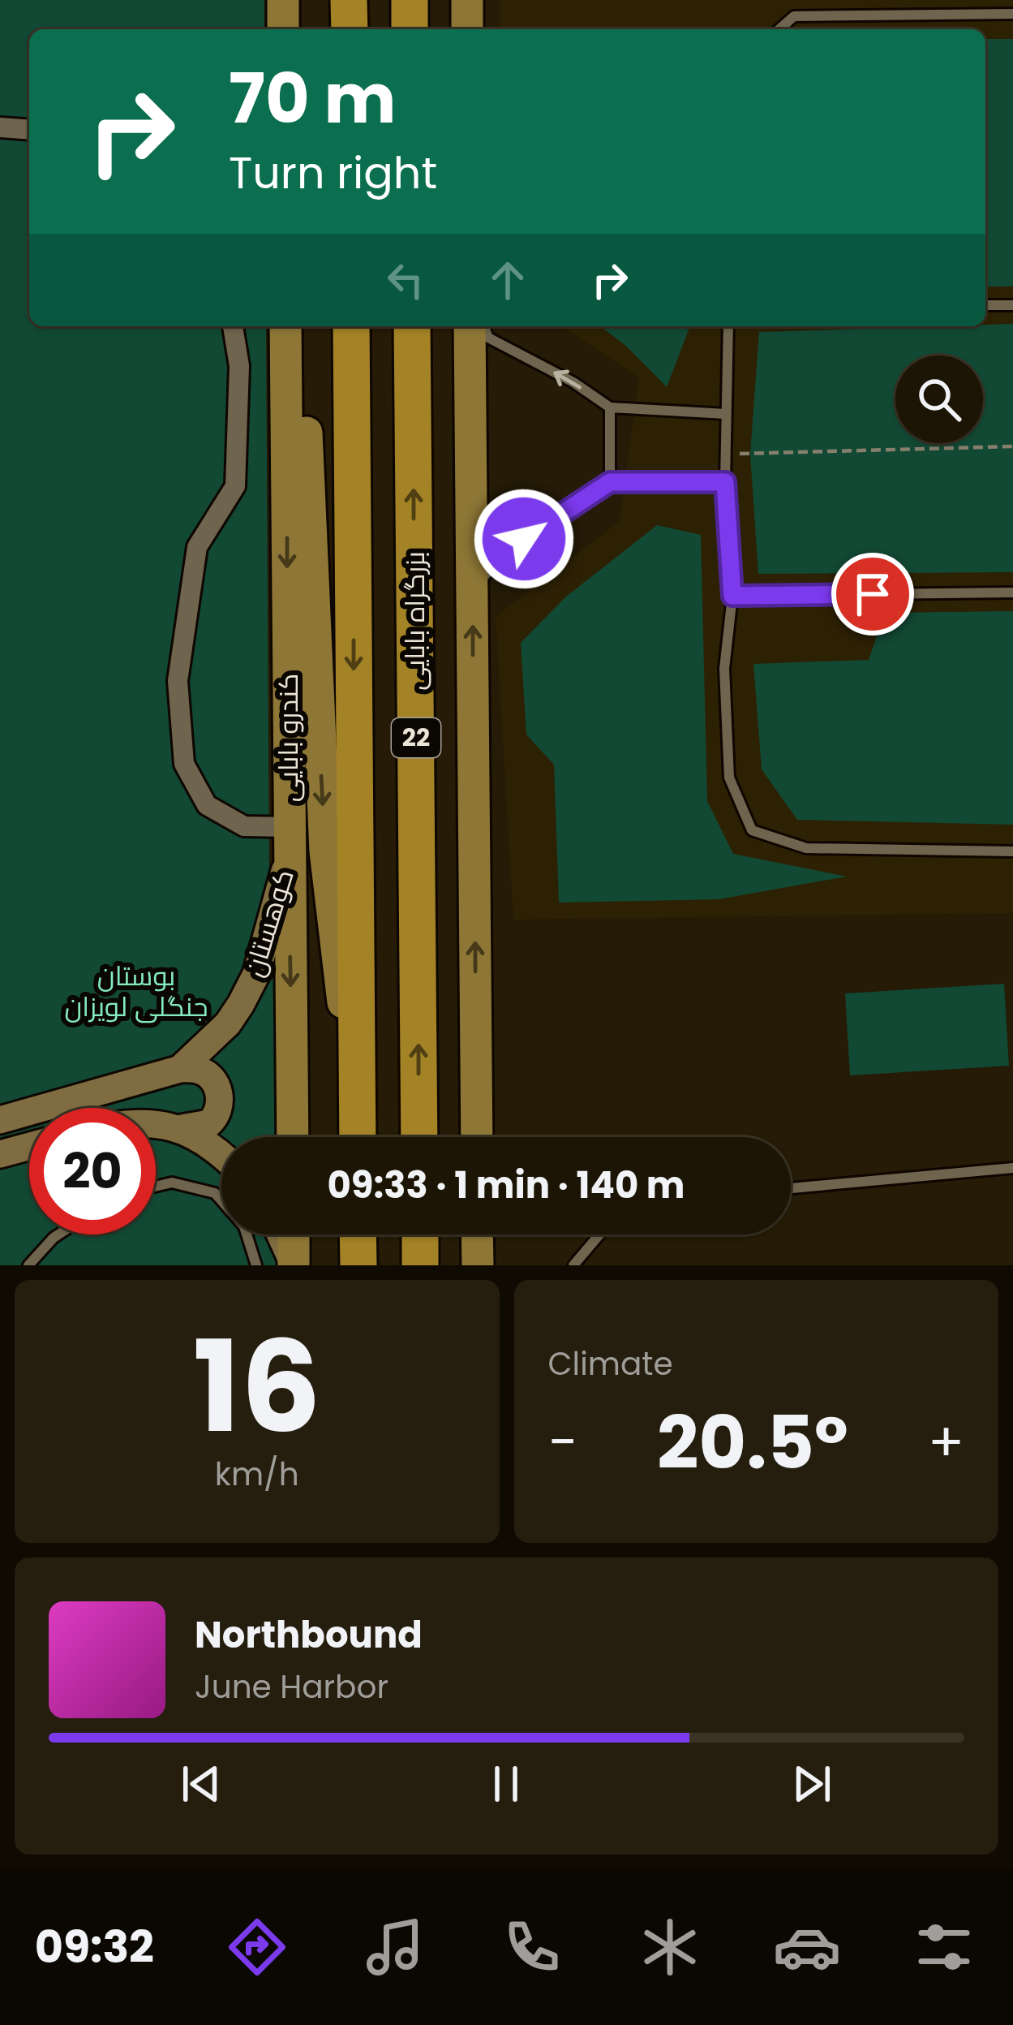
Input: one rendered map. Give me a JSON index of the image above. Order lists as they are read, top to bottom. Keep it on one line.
{"streets":{"highway":["بزرگراه بابایی","22"],"main road":["کندرو بابایی","کوهستان"]},"crossings":[["کندرو بابایی","کوهستان"]],"parks":["بوستان جنگلی لویزان"],"page":{"turn":["70 m","Turn right"],"limit":"20","trip":"09:33 · 1 min · 140 m","tile":[["16","km/h"],"Climate"],"heat":["−","20.5°","+"],"song":["Northbound","June Harbor"],"tabs":"09:32"}}
